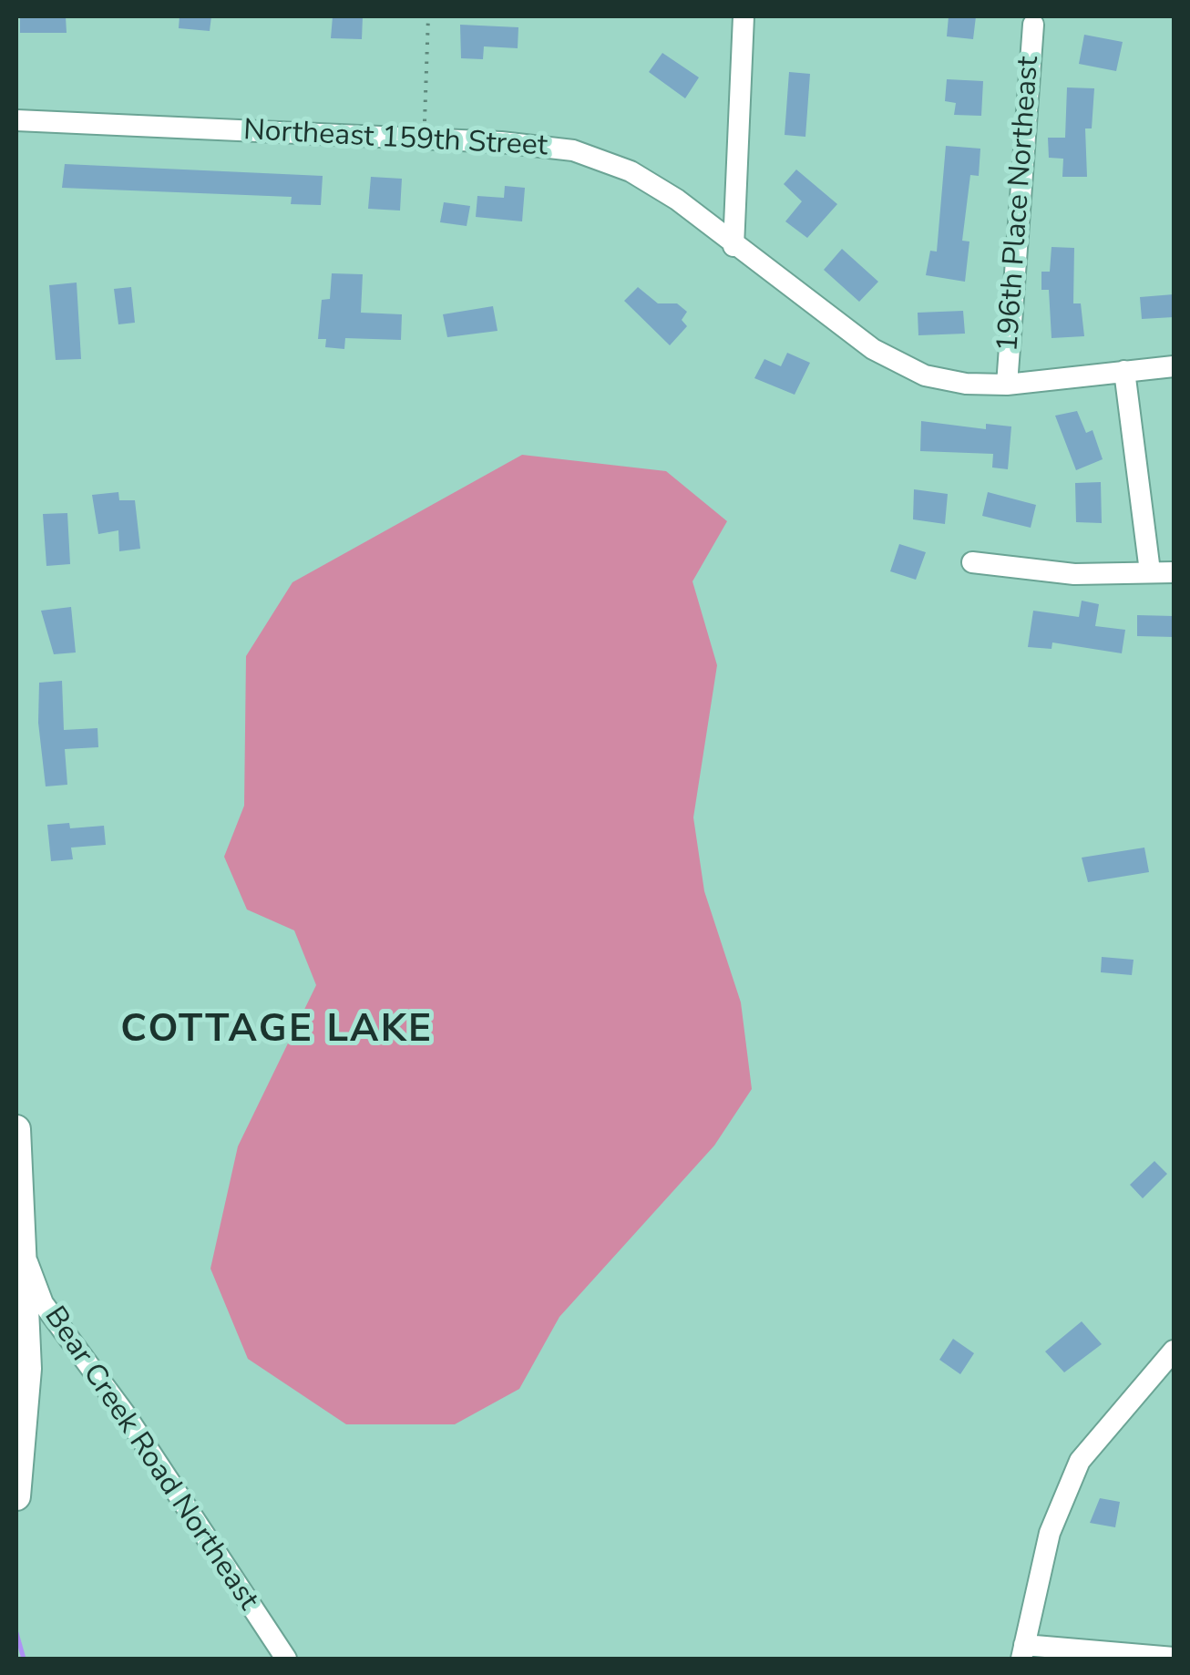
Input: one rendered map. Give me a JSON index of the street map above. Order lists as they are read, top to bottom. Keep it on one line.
{"streets":{"street":["Northeast 159th Street","196th Place Northeast","Bear Creek Road Northeast"]},"crossings":[["Northeast 159th Street","196th Place Northeast"]],"districts":["COTTAGE LAKE"]}
